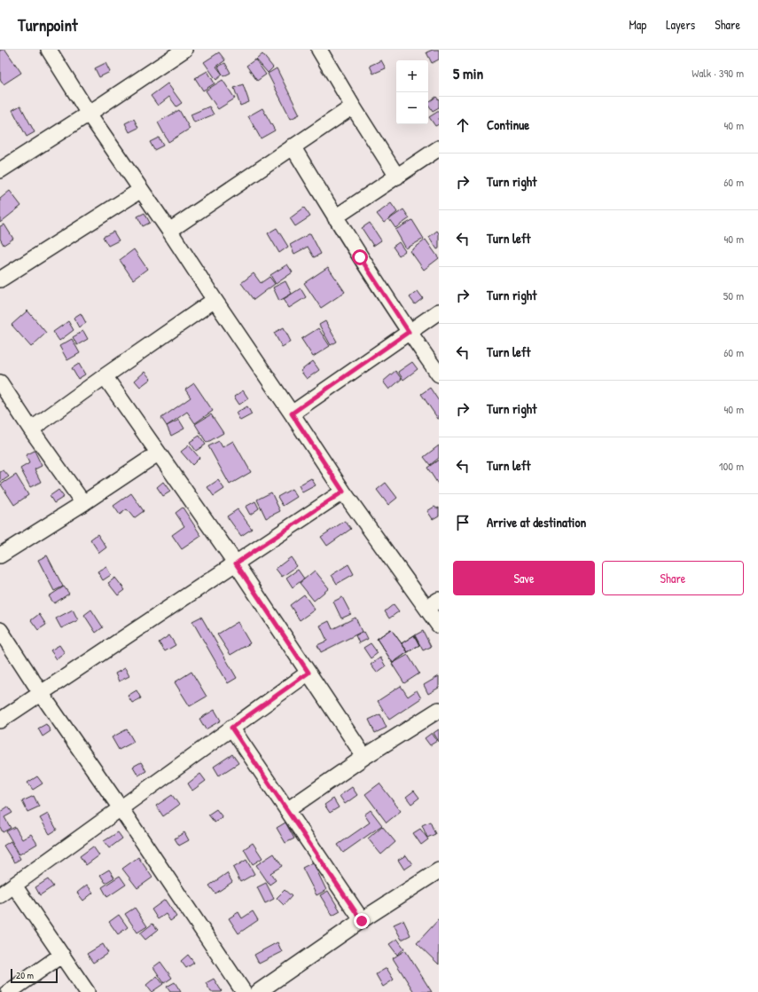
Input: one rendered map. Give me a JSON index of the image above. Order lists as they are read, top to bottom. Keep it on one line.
{"scale_bar":"20 m","page":{"header":"Turnpoint","nav":["Map","Layers","Share"],"heading":["5 min","Walk · 390 m"],"map_buttons":["+","−"],"list":[["Continue","40 m"],["Turn right","60 m"],["Turn left","40 m"],["Turn right","50 m"],["Turn left","60 m"],["Turn right","40 m"],["Turn left","100 m"],"Arrive at destination"],"buttons":["Save","Share"],"scale":"20 m"}}
